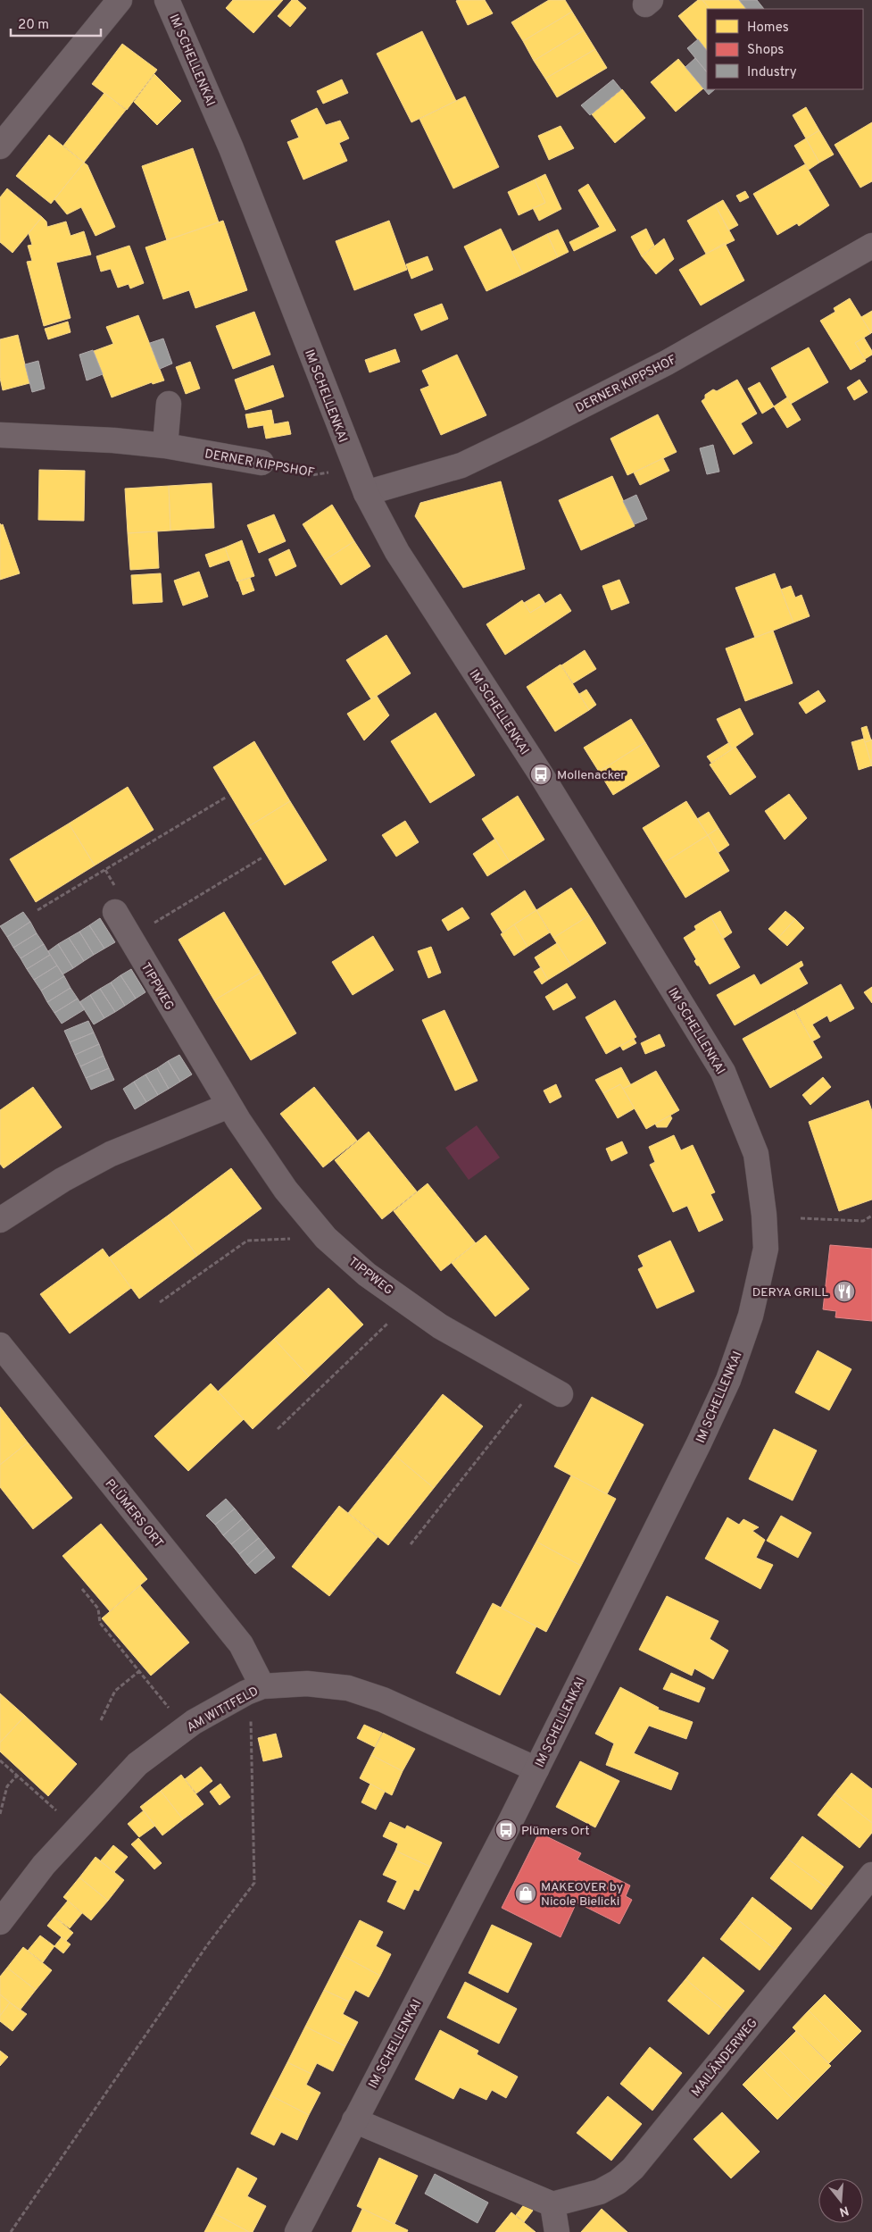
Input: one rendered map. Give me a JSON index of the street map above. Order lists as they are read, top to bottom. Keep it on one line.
{"streets":{"street":["IM SCHELLENKAI","DERNER KIPPSHOF","TIPPWEG","PLÜMERS ORT","AM WITTFELD","MAILÄNDERWEG"]},"crossings":[["IM SCHELLENKAI","DERNER KIPPSHOF"],["IM SCHELLENKAI","AM WITTFELD"],["PLÜMERS ORT","AM WITTFELD"]],"places":{"bus stop":["Mollenacker","Plümers Ort"],"restaurant":["DERYA GRILL"],"shop":["MAKEOVER by Nicole Bielicki"]},"legend":["Homes","Shops","Industry"],"scale_bar":"20 m","north":"bottom"}
